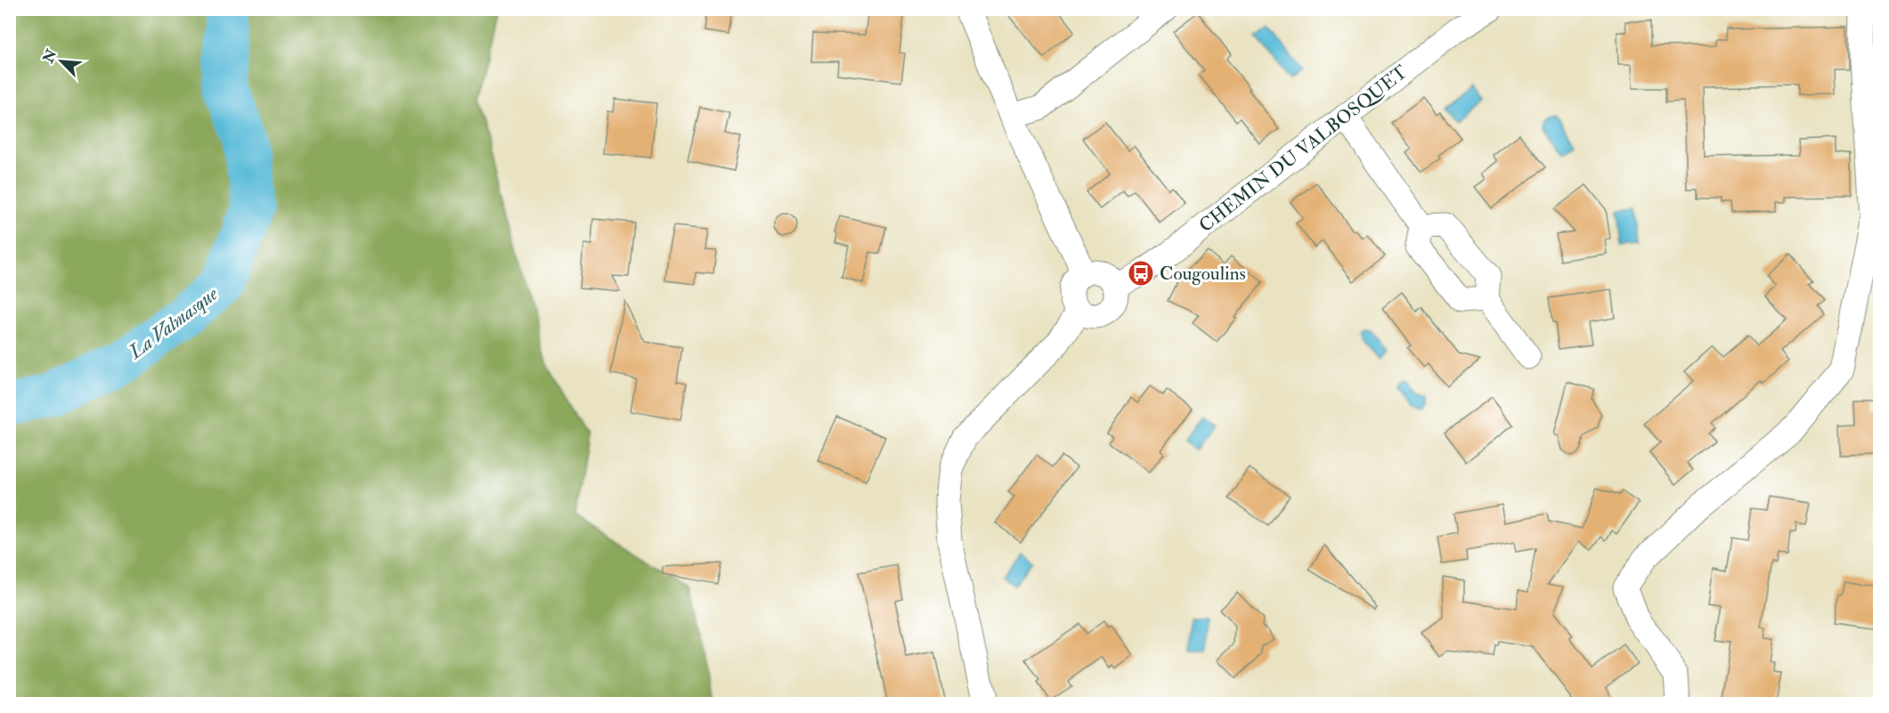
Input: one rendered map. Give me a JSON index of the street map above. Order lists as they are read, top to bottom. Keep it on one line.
{"streets":{"street":["CHEMIN DU VALBOSQUET"]},"water":["La Valmasque"],"places":{"bus stop":["Cougoulins"]},"north":"top left"}
